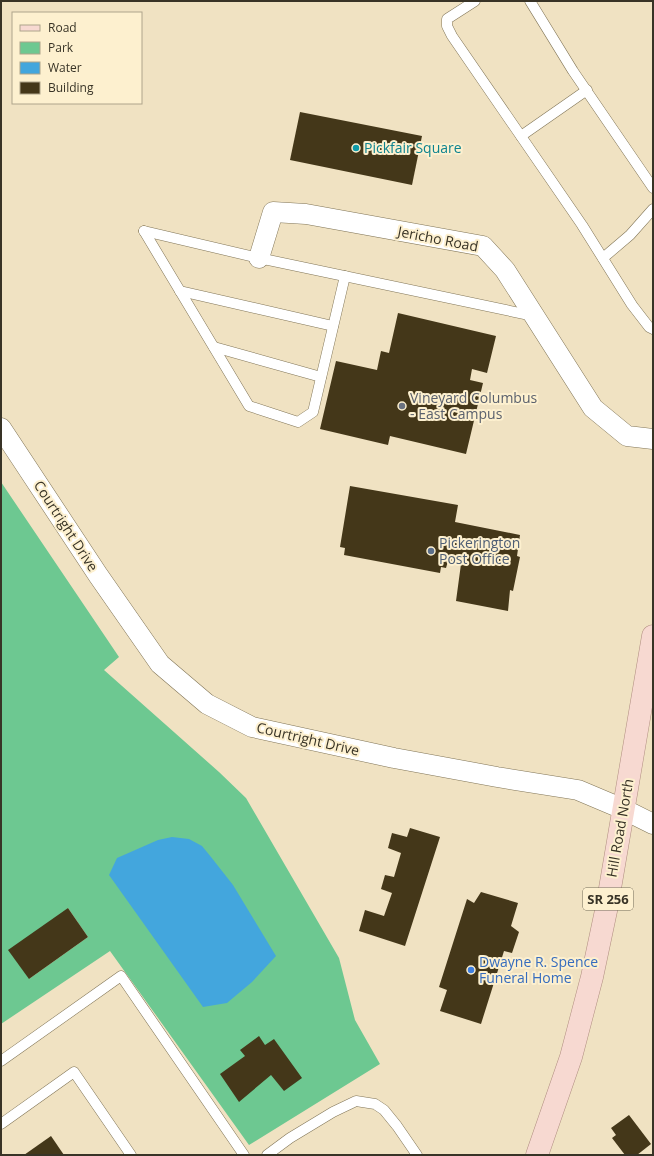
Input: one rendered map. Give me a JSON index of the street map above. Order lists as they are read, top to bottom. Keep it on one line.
{"streets":{"main road":["Hill Road North","SR 256"],"street":["Jericho Road","Courtright Drive"]},"crossings":[["Courtright Drive","Hill Road North"]],"places":["Pickfair Square","Vineyard Columbus - East Campus","Pickerington Post Office","Dwayne R. Spence Funeral Home"],"legend":["Road","Park","Water","Building"]}
